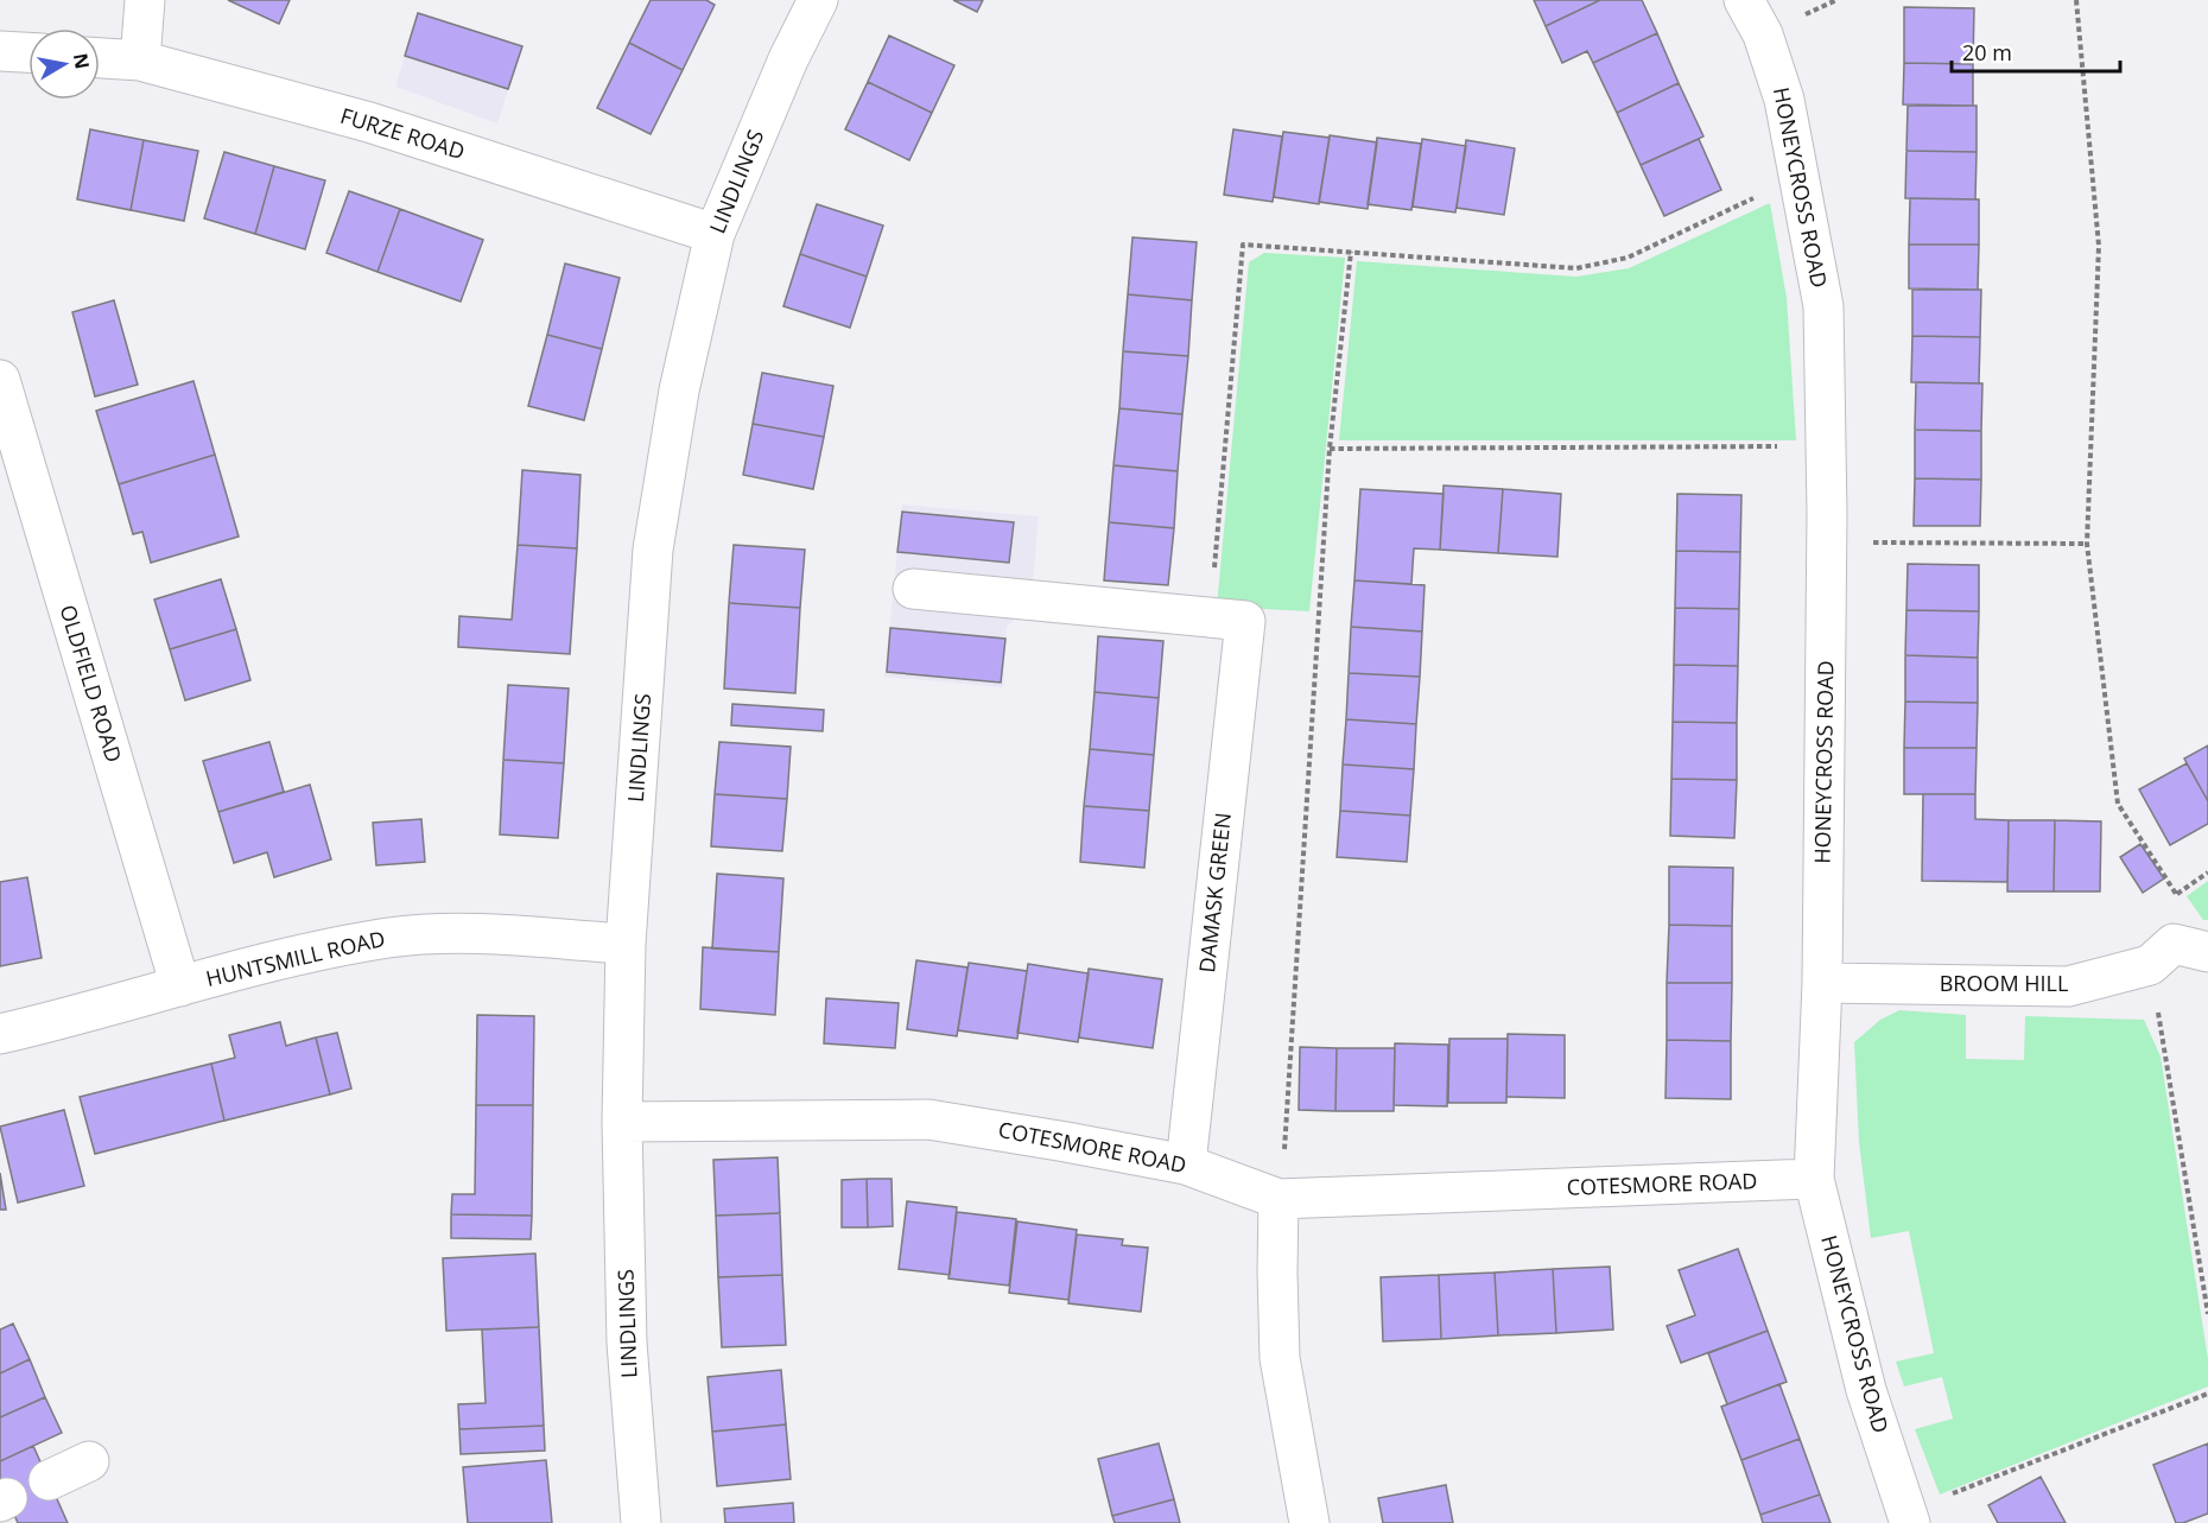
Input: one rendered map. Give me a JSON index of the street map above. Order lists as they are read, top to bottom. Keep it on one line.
{"streets":{"street":["FURZE ROAD","LINDLINGS","HONEYCROSS ROAD","OLDFIELD ROAD","DAMASK GREEN","HUNTSMILL ROAD","BROOM HILL","COTESMORE ROAD"]},"crossings":[["FURZE ROAD","LINDLINGS"],["LINDLINGS","HUNTSMILL ROAD"],["LINDLINGS","COTESMORE ROAD"],["HONEYCROSS ROAD","BROOM HILL"],["HONEYCROSS ROAD","COTESMORE ROAD"],["OLDFIELD ROAD","HUNTSMILL ROAD"],["DAMASK GREEN","COTESMORE ROAD"]],"scale_bar":"20 m","north":"right"}
